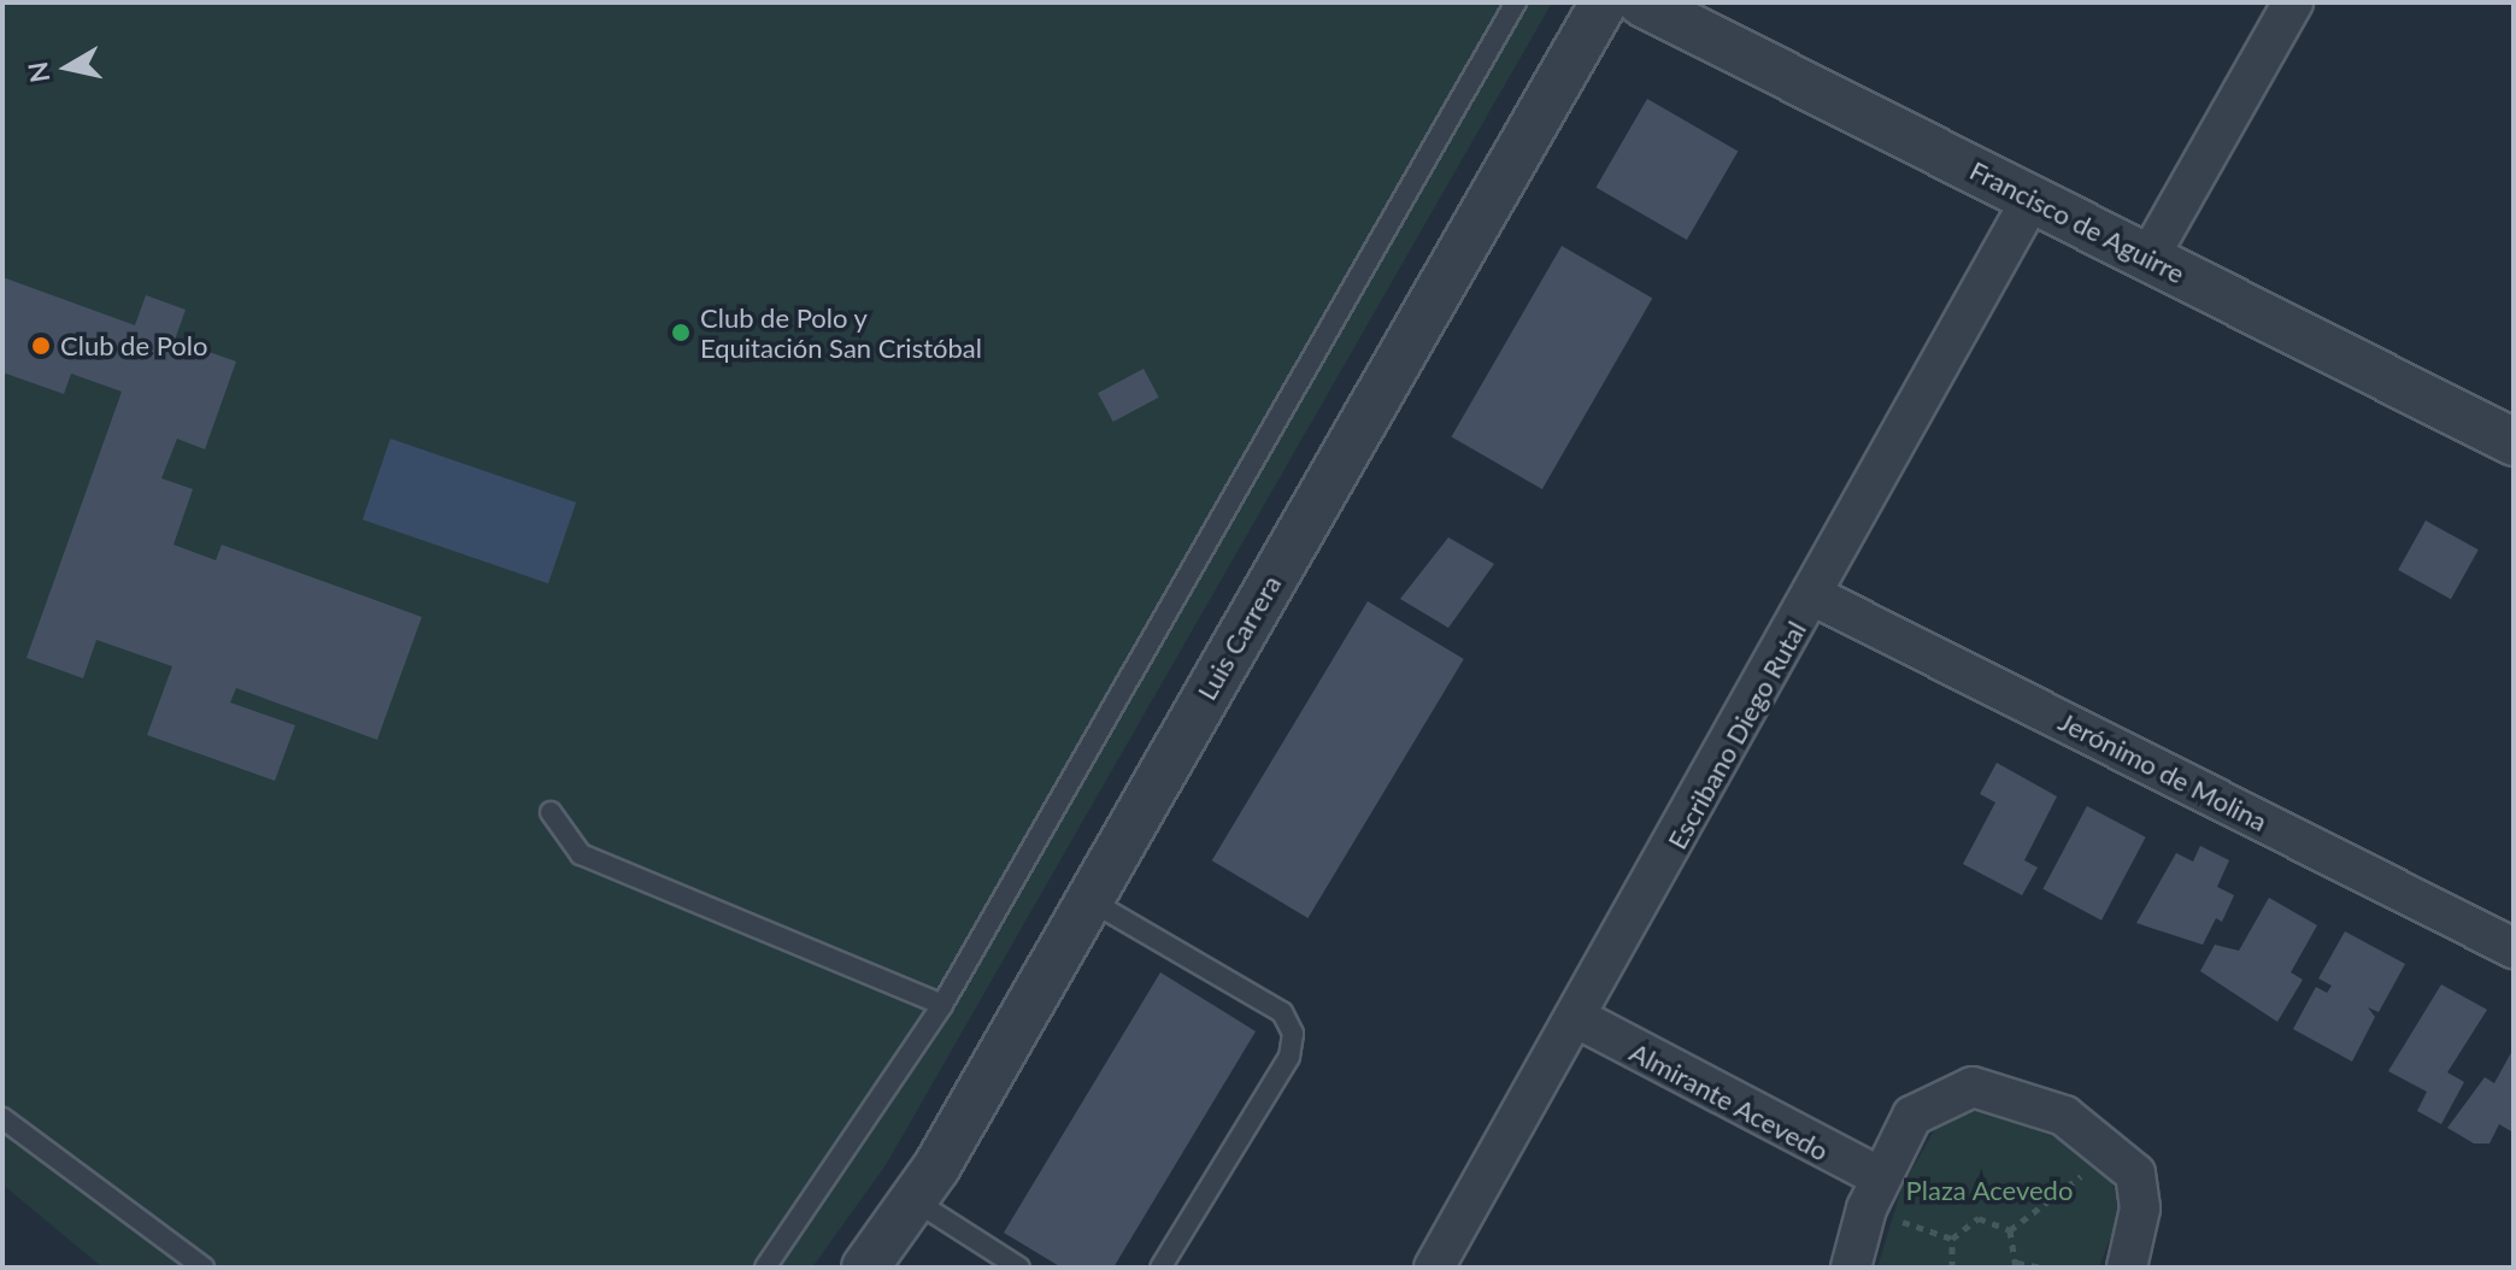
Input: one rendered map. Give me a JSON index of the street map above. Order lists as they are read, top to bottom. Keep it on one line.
{"streets":{"street":["Francisco de Aguirre","Luis Carrera","Escribano Diego Rutal","Jerónimo de Molina","Almirante Acevedo"]},"crossings":[["Francisco de Aguirre","Escribano Diego Rutal"],["Escribano Diego Rutal","Jerónimo de Molina"],["Escribano Diego Rutal","Almirante Acevedo"]],"parks":["Plaza Acevedo"],"places":["Club de Polo y Equitación San Cristóbal","Club de Polo"],"north":"left"}
